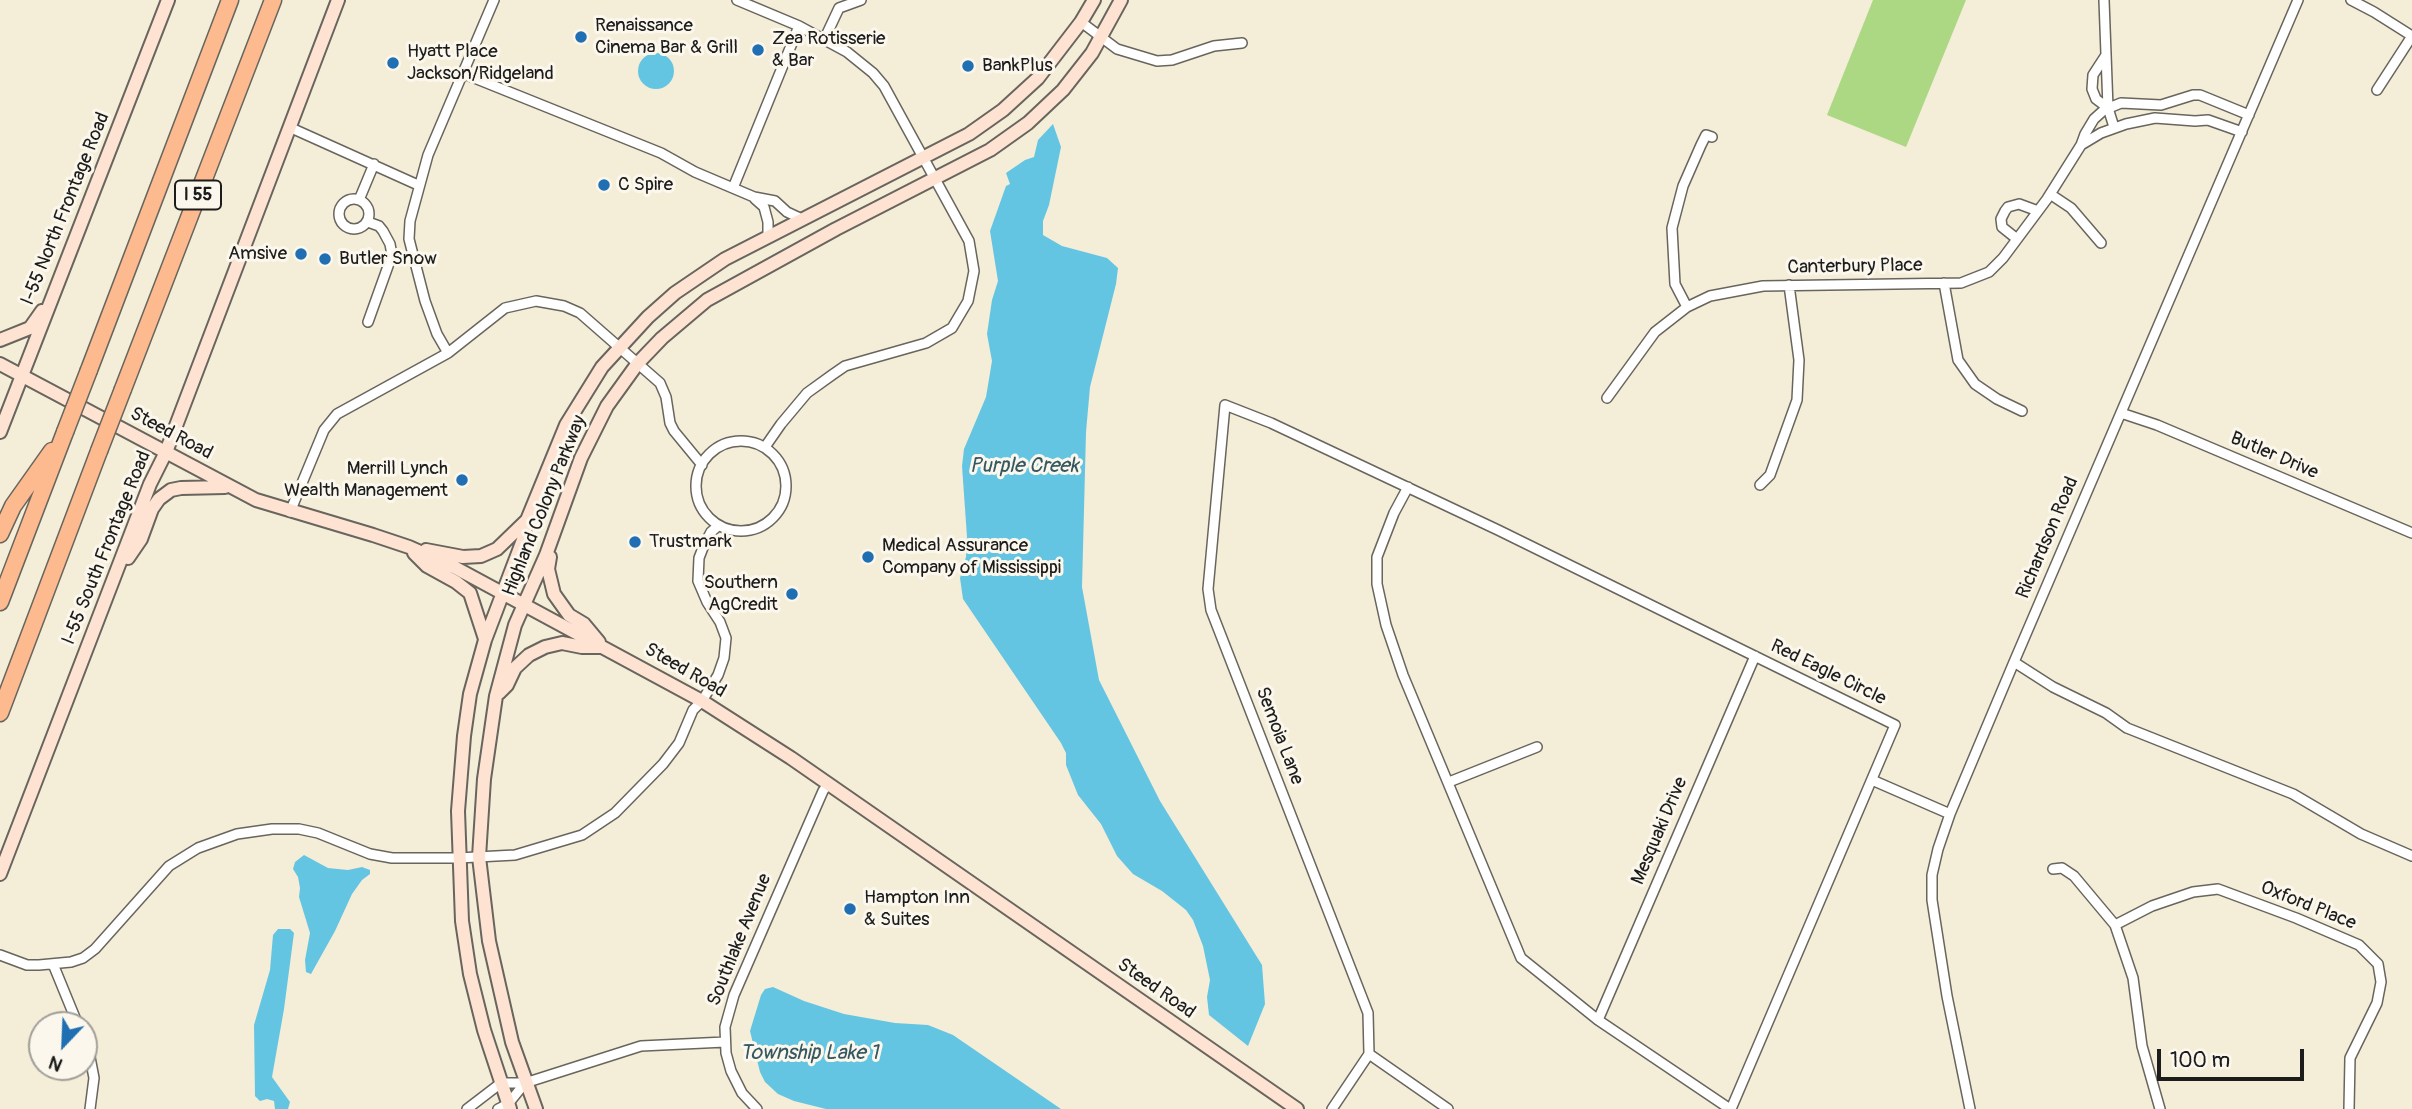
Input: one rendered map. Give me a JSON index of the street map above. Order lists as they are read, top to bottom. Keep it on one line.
{"streets":{"highway":["I 55"],"street":["I-55 North Frontage Road","Canterbury Place","Steed Road","Butler Drive","Highland Colony Parkway","Richardson Road","I-55 South Frontage Road","Red Eagle Circle","Semoia Lane","Mesquaki Drive","Oxford Place","Southlake Avenue"]},"crossings":[["I-55 North Frontage Road","Steed Road"],["Canterbury Place","Richardson Road"],["Steed Road","Highland Colony Parkway"],["Steed Road","I-55 South Frontage Road"],["Steed Road","Southlake Avenue"],["Butler Drive","Richardson Road"],["Red Eagle Circle","Semoia Lane"],["Red Eagle Circle","Mesquaki Drive"]],"water":["Purple Creek","Township Lake 1"],"places":["Renaissance Cinema Bar & Grill","Zea Rotisserie & Bar","Hyatt Place Jackson/Ridgeland","BankPlus","C Spire","Amsive","Butler Snow","Merrill Lynch Wealth Management","Trustmark","Medical Assurance Company of Mississippi","Southern AgCredit","Hampton Inn & Suites"],"scale_bar":"100 m","north":"bottom left"}
